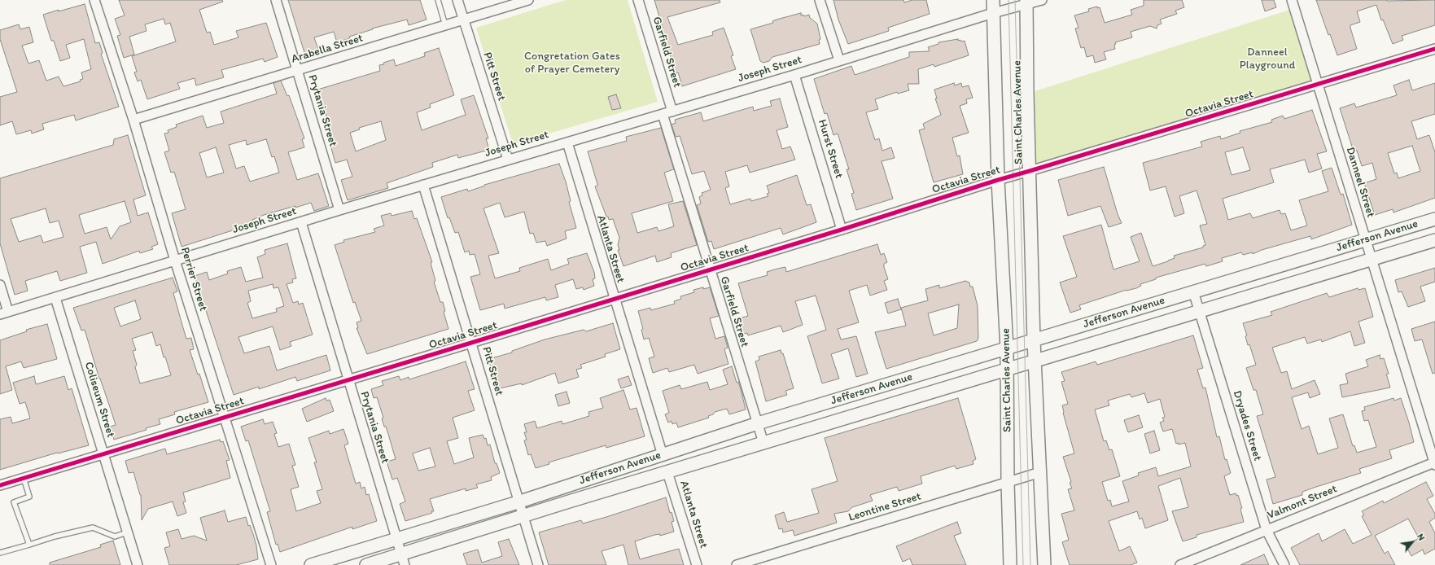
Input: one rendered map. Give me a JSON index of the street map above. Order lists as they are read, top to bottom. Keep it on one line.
{"streets":{"street":["Arabella Street","Garfield Street","Joseph Street","Pitt Street","Octavia Street","Prytania Street","Saint Charles Avenue","Hurst Street","Danneel Street","Jefferson Avenue","Atlanta Street","Perrier Street","Coliseum Street","Dryades Street","Valmont Street","Leontine Street"]},"crossings":[["Arabella Street","Pitt Street"],["Arabella Street","Prytania Street"],["Arabella Street","Perrier Street"],["Garfield Street","Joseph Street"],["Garfield Street","Octavia Street"],["Garfield Street","Jefferson Avenue"],["Joseph Street","Pitt Street"],["Joseph Street","Prytania Street"],["Joseph Street","Saint Charles Avenue"],["Joseph Street","Hurst Street"],["Joseph Street","Atlanta Street"],["Joseph Street","Perrier Street"],["Joseph Street","Coliseum Street"],["Pitt Street","Octavia Street"],["Pitt Street","Jefferson Avenue"],["Octavia Street","Prytania Street"],["Octavia Street","Saint Charles Avenue"],["Octavia Street","Hurst Street"],["Octavia Street","Danneel Street"],["Octavia Street","Atlanta Street"],["Octavia Street","Perrier Street"],["Octavia Street","Coliseum Street"],["Prytania Street","Jefferson Avenue"],["Saint Charles Avenue","Jefferson Avenue"],["Saint Charles Avenue","Leontine Street"],["Danneel Street","Jefferson Avenue"],["Danneel Street","Valmont Street"],["Jefferson Avenue","Atlanta Street"],["Jefferson Avenue","Dryades Street"],["Dryades Street","Valmont Street"]],"parks":["Danneel Playground","Congretation Gates of Prayer Cemetery"],"north":"top right"}
